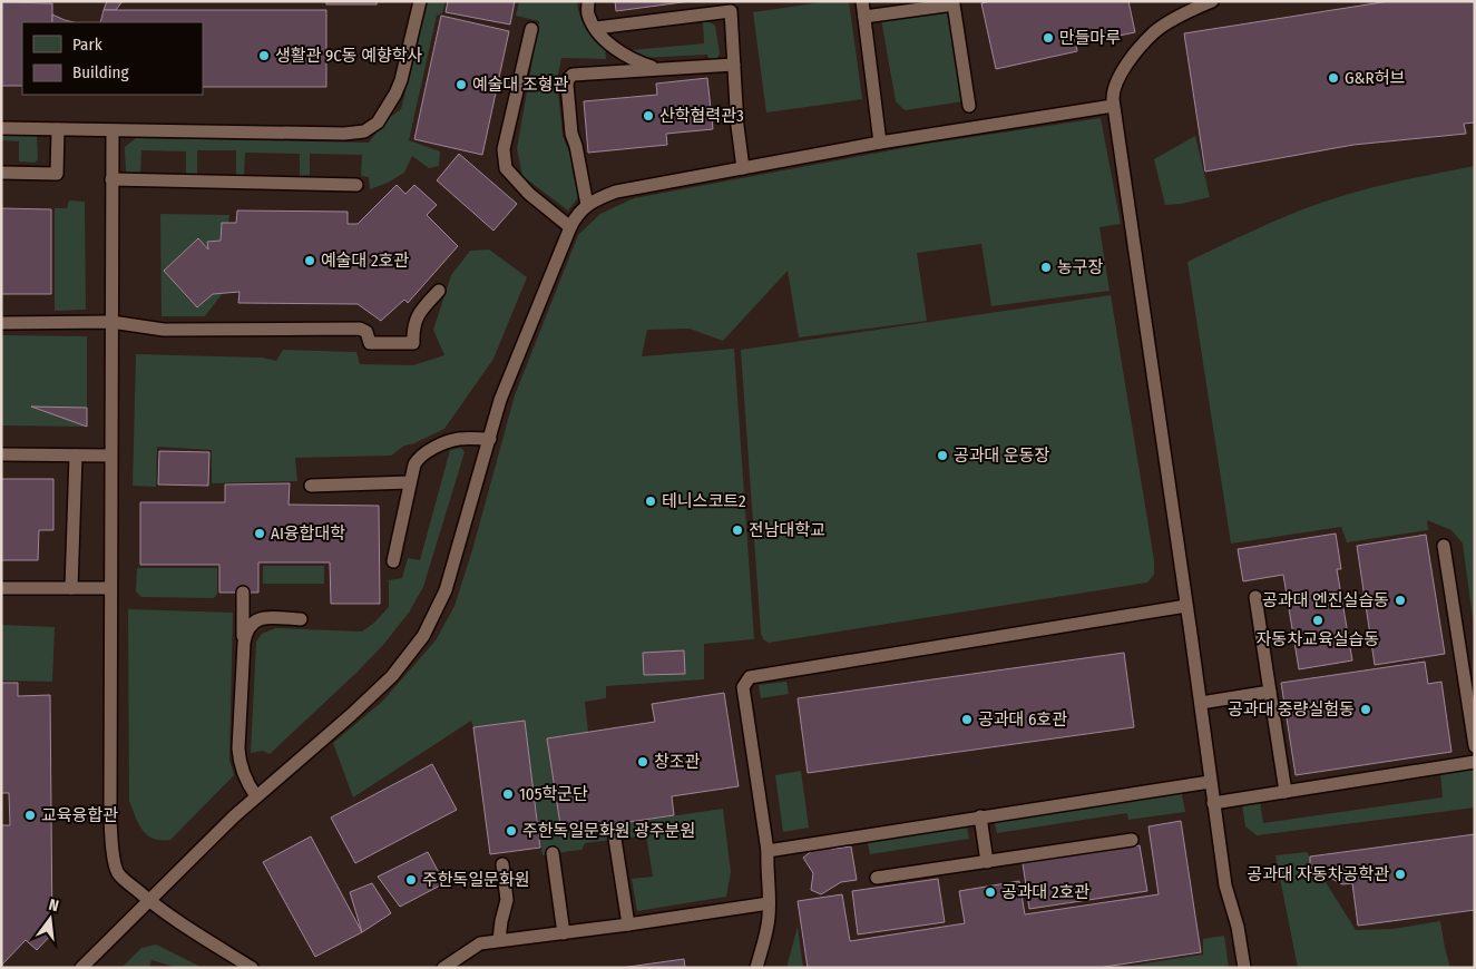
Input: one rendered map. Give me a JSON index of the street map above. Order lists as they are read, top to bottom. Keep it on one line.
{"places":["만들마루","생활관 9C동 예향학사","G&R허브","예술대 조형관","산학협력관3","예술대 2호관","농구장","공과대 운동장","테니스코트2","전남대학교","AI융합대학","공과대 엔진실습동","자동차교육실습동","공과대 중량실험동","공과대 6호관","창조관","105학군단","교육융합관","주한독일문화원 광주분원","공과대 자동차공학관","주한독일문화원","공과대 2호관"],"legend":["Park","Building"],"north":"top"}
